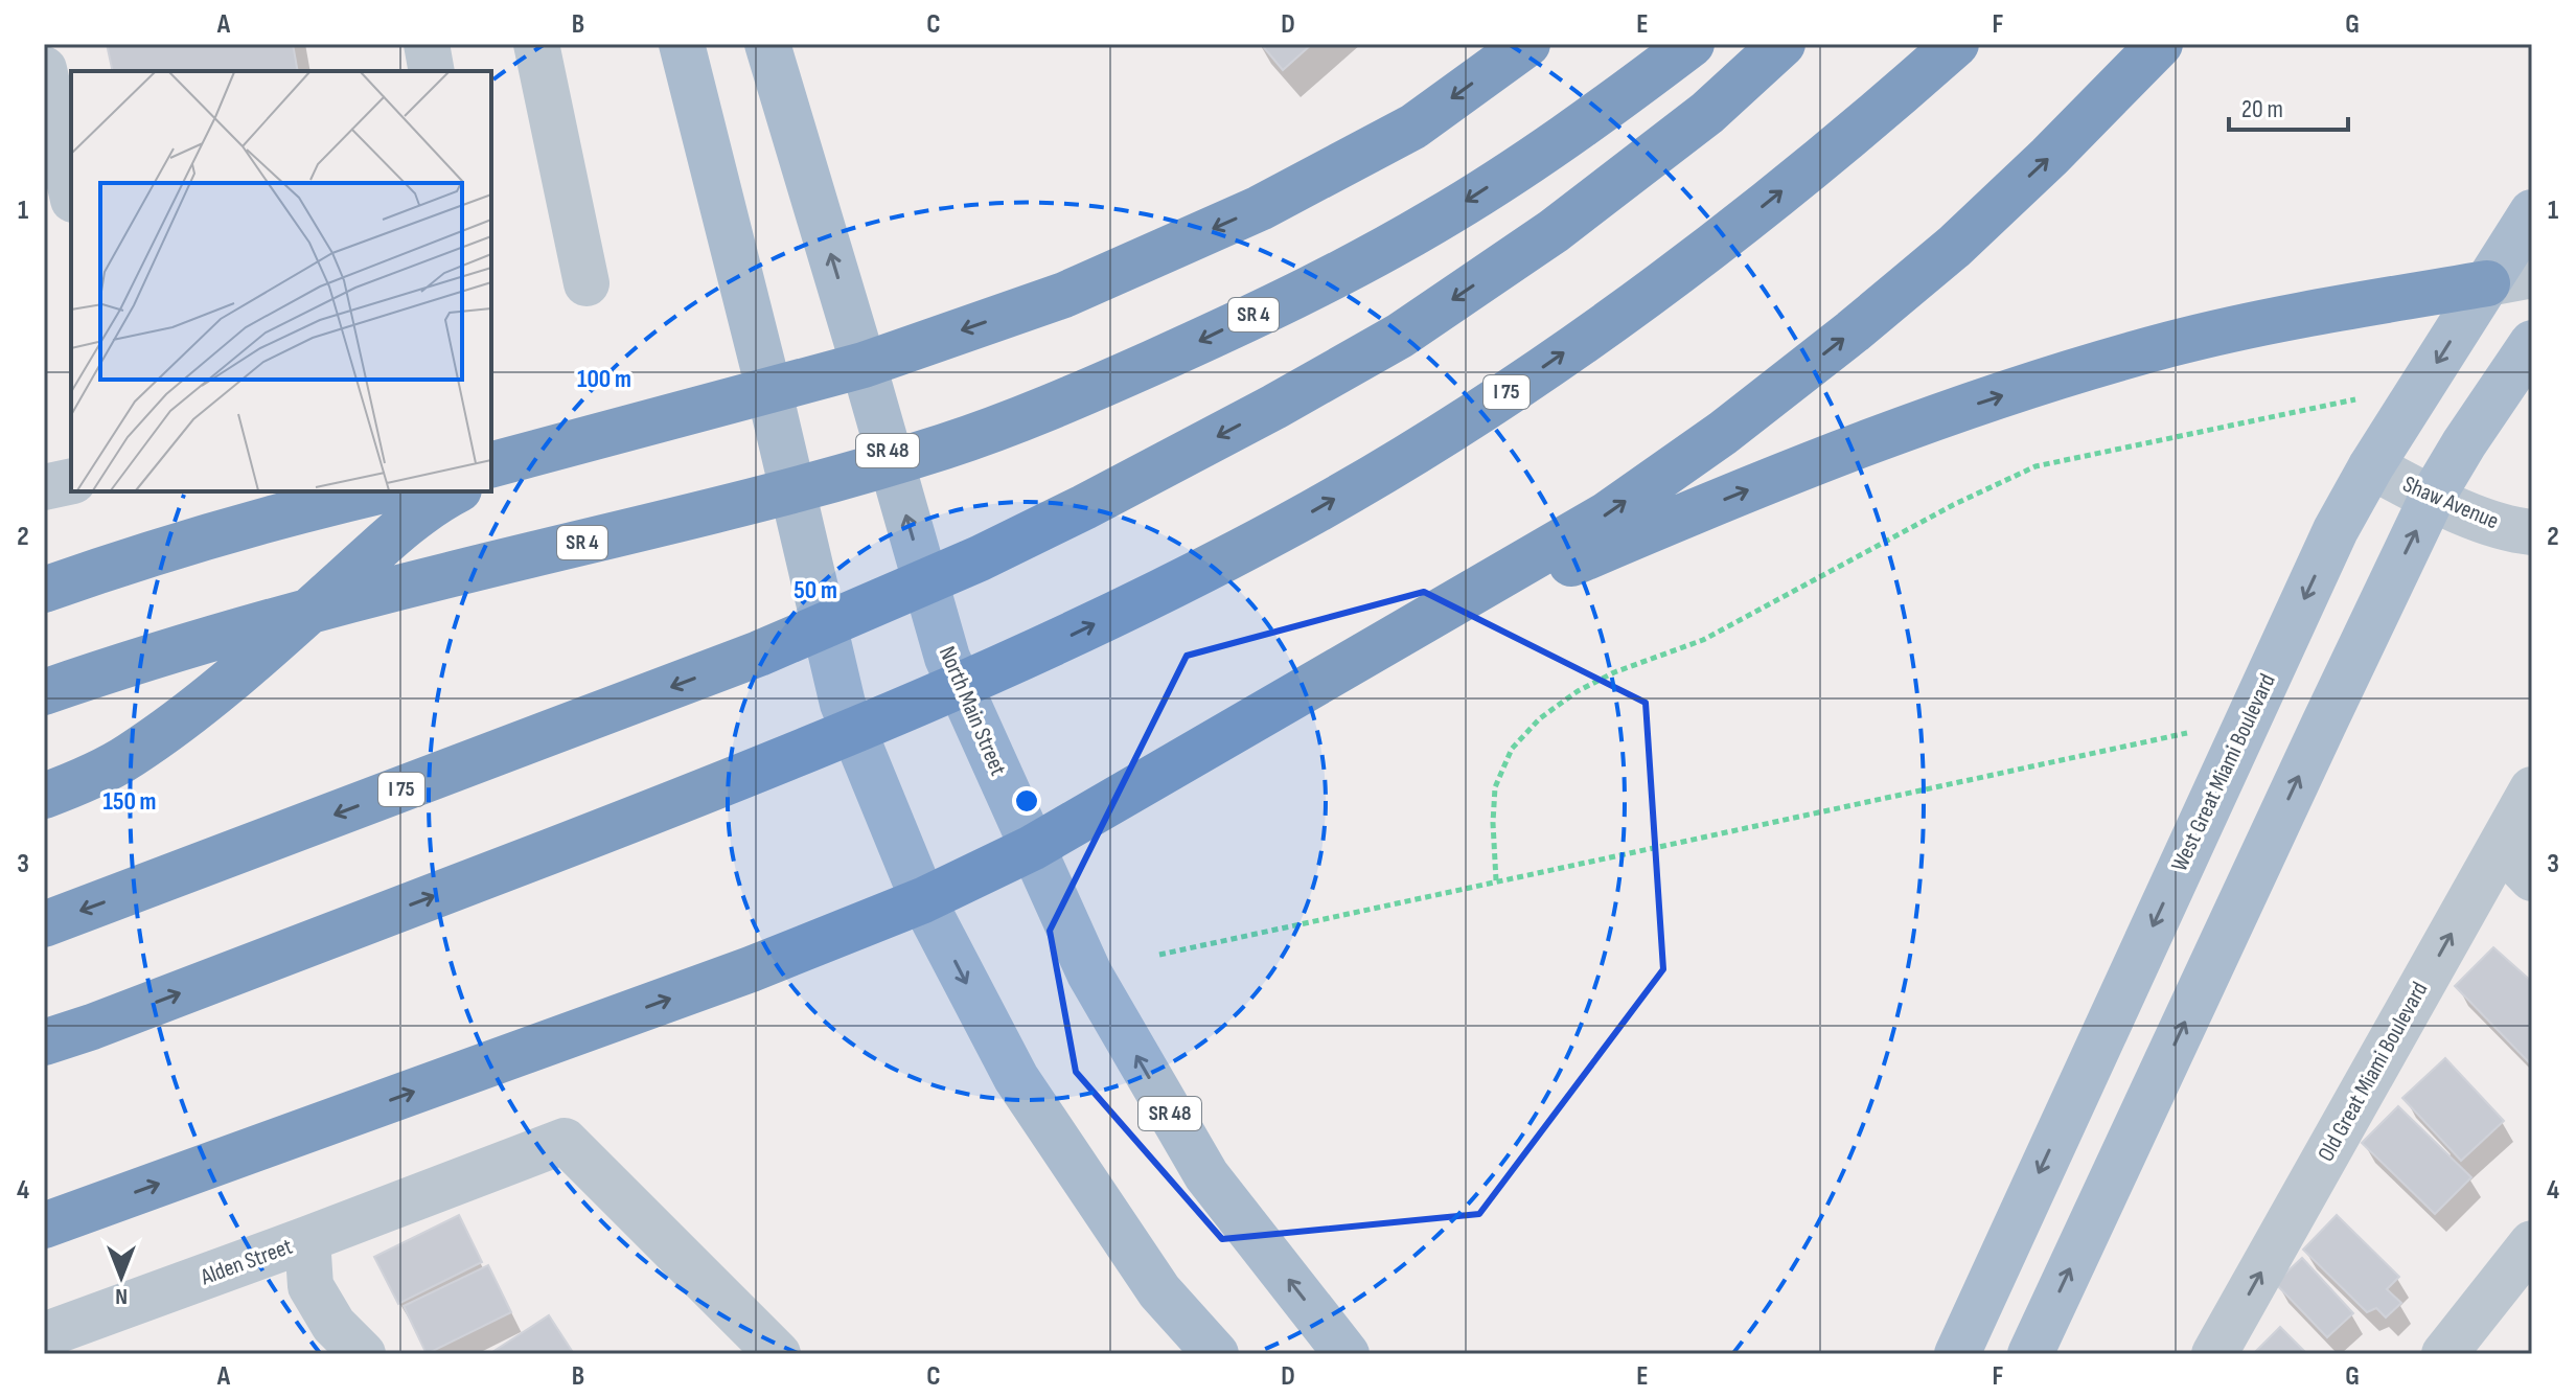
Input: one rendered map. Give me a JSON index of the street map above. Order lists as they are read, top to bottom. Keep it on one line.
{"streets":{"highway":["SR 4","I 75"],"main road":["SR 48","North Main Street","West Great Miami Boulevard"],"street":["Shaw Avenue","Old Great Miami Boulevard","Alden Street"]},"crossings":[["Shaw Avenue","West Great Miami Boulevard"]],"one_way":["Old Great Miami Boulevard"],"scale_bar":"20 m","north":"bottom","grid":{"columns":["A","B","C","D","E","F","G"],"rows":["1","2","3","4"]},"rings":["100 m","50 m","150 m"]}
